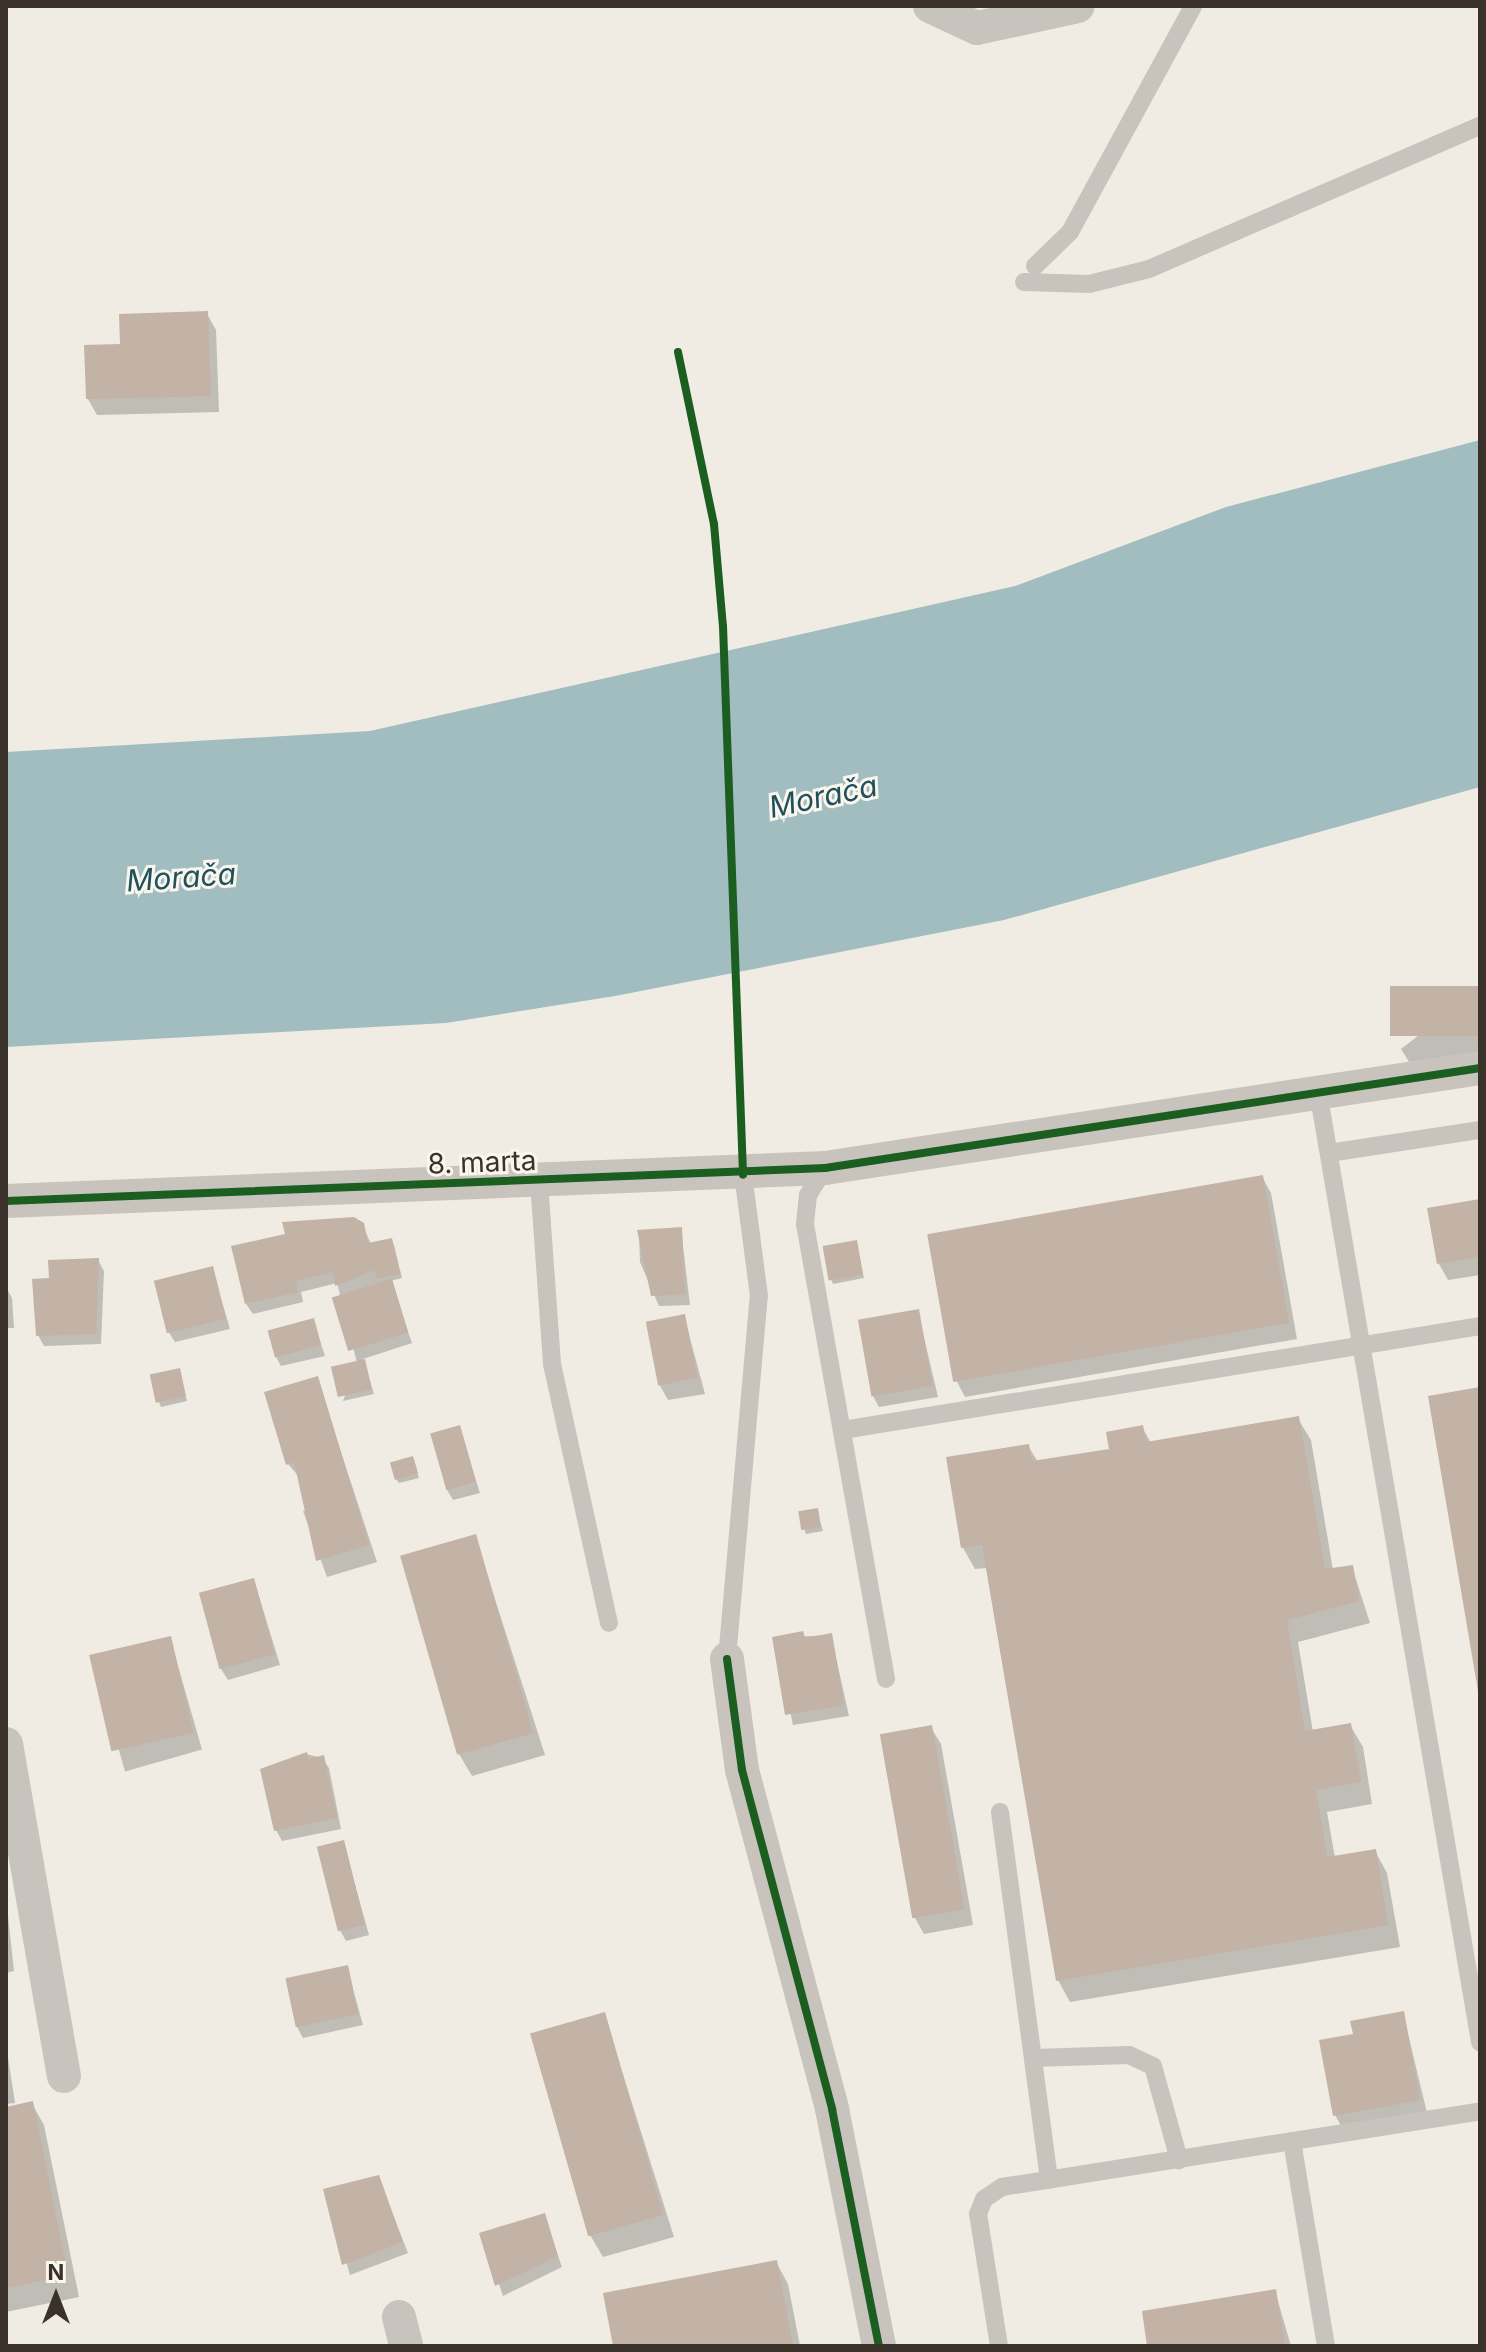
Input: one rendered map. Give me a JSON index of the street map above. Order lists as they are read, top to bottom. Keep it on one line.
{"streets":{"street":["8. marta"]},"water":["Morača"],"north":"top"}
